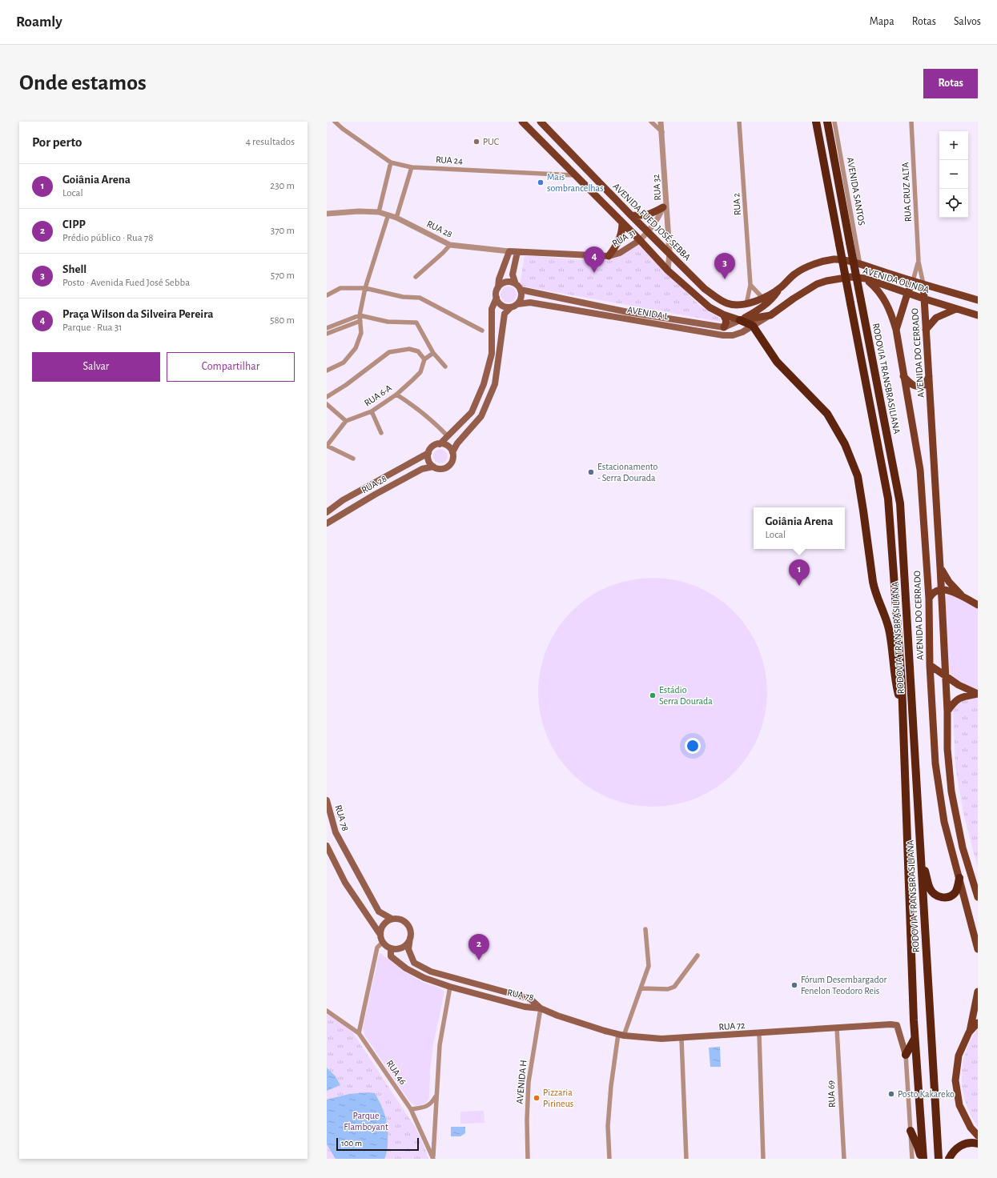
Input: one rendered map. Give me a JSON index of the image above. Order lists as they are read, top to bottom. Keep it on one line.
{"streets":{"highway":["RODOVIA TRANSBRASILIANA"],"main road":["AVENIDA FUED JOSÉ SEBBA","RUA 28","RUA 31","AVENIDA OLINDA","AVENIDA L","AVENIDA DO CERRADO","RUA 78","RUA 72"],"street":["RUA 24","RUA 32","AVENIDA SANTOS","RUA CRUZ ALTA","RUA 2","RUA 6-A","RUA 46","AVENIDA H","RUA 69"]},"crossings":[["RUA 32","AVENIDA FUED JOSÉ SEBBA"],["RUA 32","RUA 31"],["AVENIDA SANTOS","AVENIDA OLINDA"],["RUA CRUZ ALTA","AVENIDA OLINDA"],["RUA CRUZ ALTA","AVENIDA DO CERRADO"],["RUA 2","AVENIDA FUED JOSÉ SEBBA"],["AVENIDA FUED JOSÉ SEBBA","RUA 31"],["AVENIDA FUED JOSÉ SEBBA","AVENIDA OLINDA"],["RUA 28","RUA 31"],["AVENIDA OLINDA","AVENIDA L"],["AVENIDA OLINDA","AVENIDA DO CERRADO"],["RUA 78","RUA 72"],["RUA 78","AVENIDA H"],["RUA 72","AVENIDA H"],["RUA 72","RUA 69"]],"parks":["Parque Flamboyant"],"places":["PUC","Mais sombrancelhas","Estacionamento - Serra Dourada","Estádio Serra Dourada","Fórum Desembargador Fenelon Teodoro Reis","Posto Kakareko","Pizzaria Pirineus"],"scale_bar":"100 m","page":{"header":"Roamly","nav":["Mapa","Rotas","Salvos"],"buttons":["Rotas",["Salvar","Compartilhar"]],"title":"Onde estamos","heading":["Por perto","4 resultados"],"map_buttons":["+","−"],"list":[{"mark":"1","name":"Goiânia Arena","note":"Local","value":"230 m"},{"mark":"2","name":"CIPP","note":"Prédio público · Rua 78","value":"370 m"},{"mark":"3","name":"Shell","note":"Posto · Avenida Fued José Sebba","value":"570 m"},{"mark":"4","name":"Praça Wilson da Silveira Pereira","note":"Parque · Rua 31","value":"580 m"}],"pins":["4","3","1","2"],"popup":["Goiânia Arena","Local"],"scale":"100 m"}}
